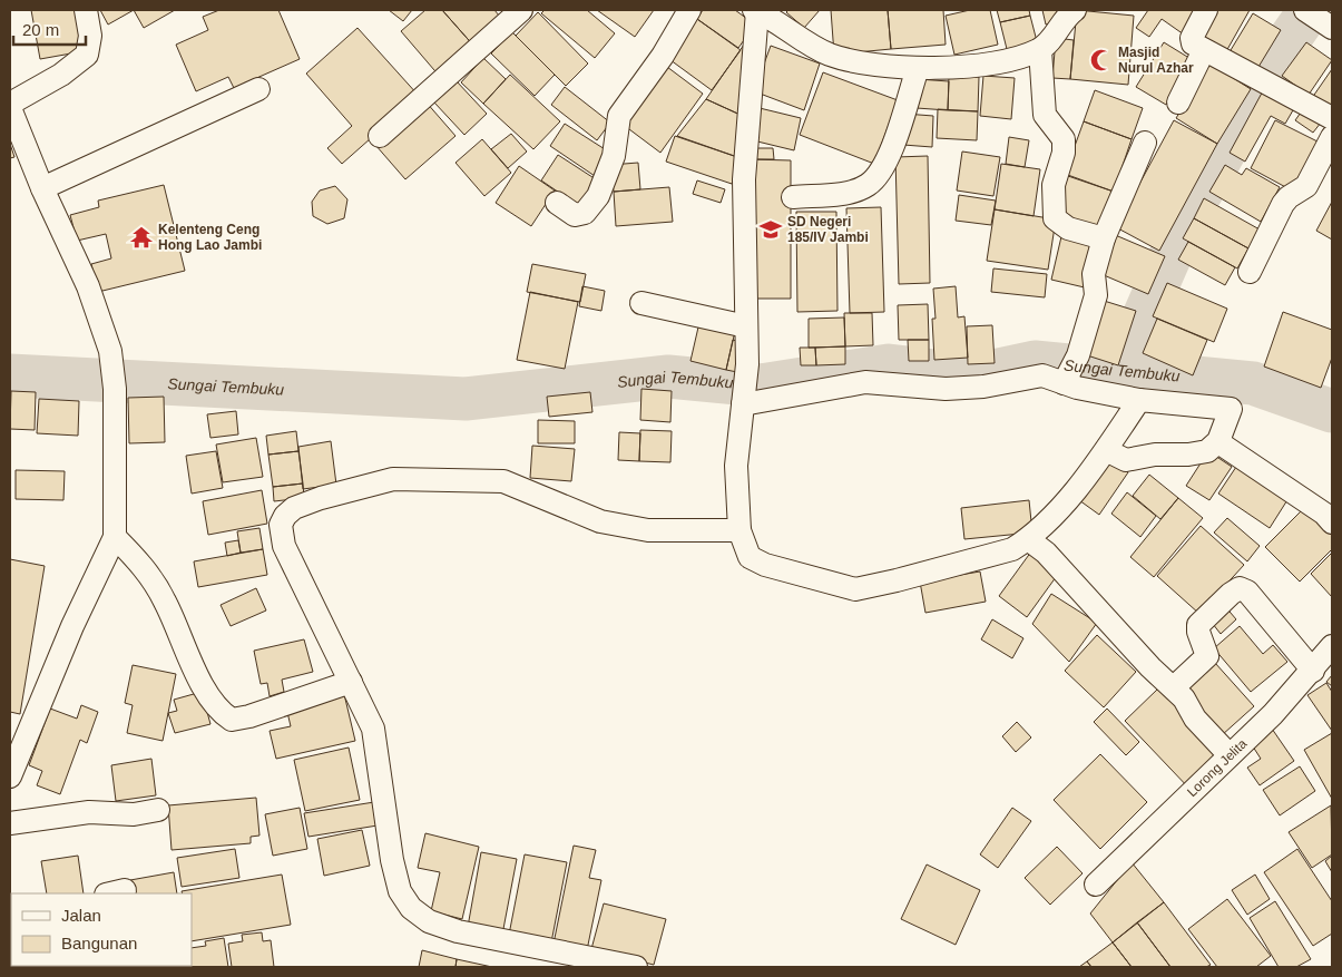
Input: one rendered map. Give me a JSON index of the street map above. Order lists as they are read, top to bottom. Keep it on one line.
{"streets":{"street":["Lorong Jelita"]},"water":["Sungai Tembuku"],"places":{"mosque":["Masjid Nurul Azhar"],"school or university":["SD Negeri 185/IV Jambi"],"temple":["Kelenteng Ceng Hong Lao Jambi"]},"legend":["Jalan","Bangunan"],"scale_bar":"20 m"}
